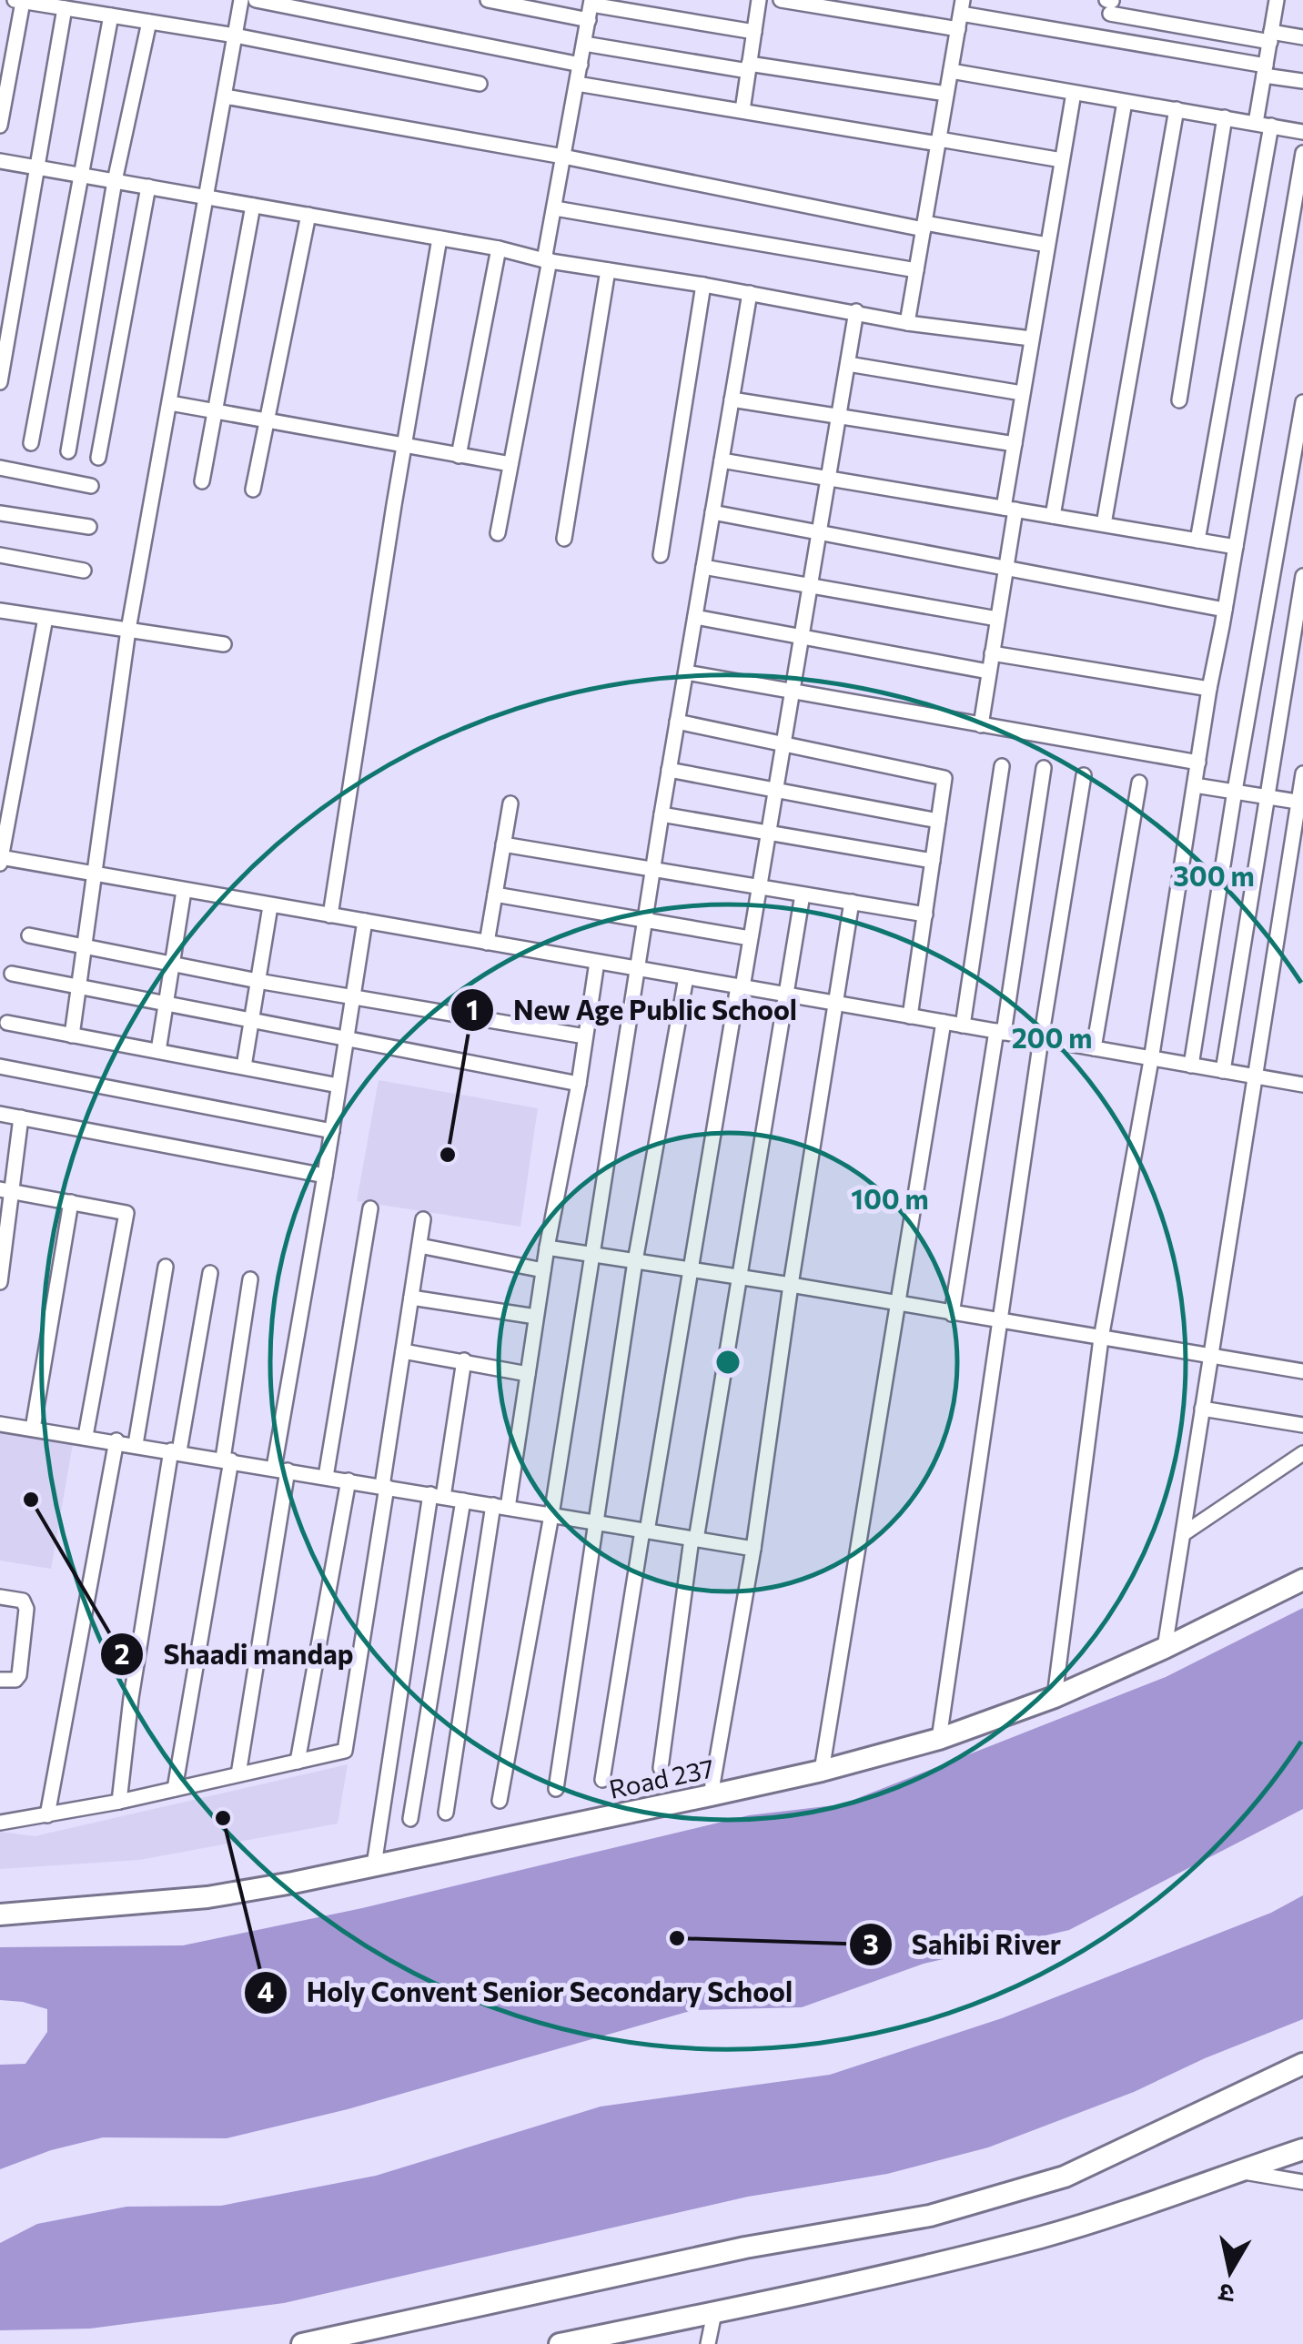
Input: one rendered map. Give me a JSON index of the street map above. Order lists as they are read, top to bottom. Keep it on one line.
{"streets":{"street":["Road 237"]},"places":["New Age Public School","Shaadi mandap","Holy Convent Senior Secondary School","Sahibi River"],"north":"bottom","rings":["300 m","200 m","100 m"]}
